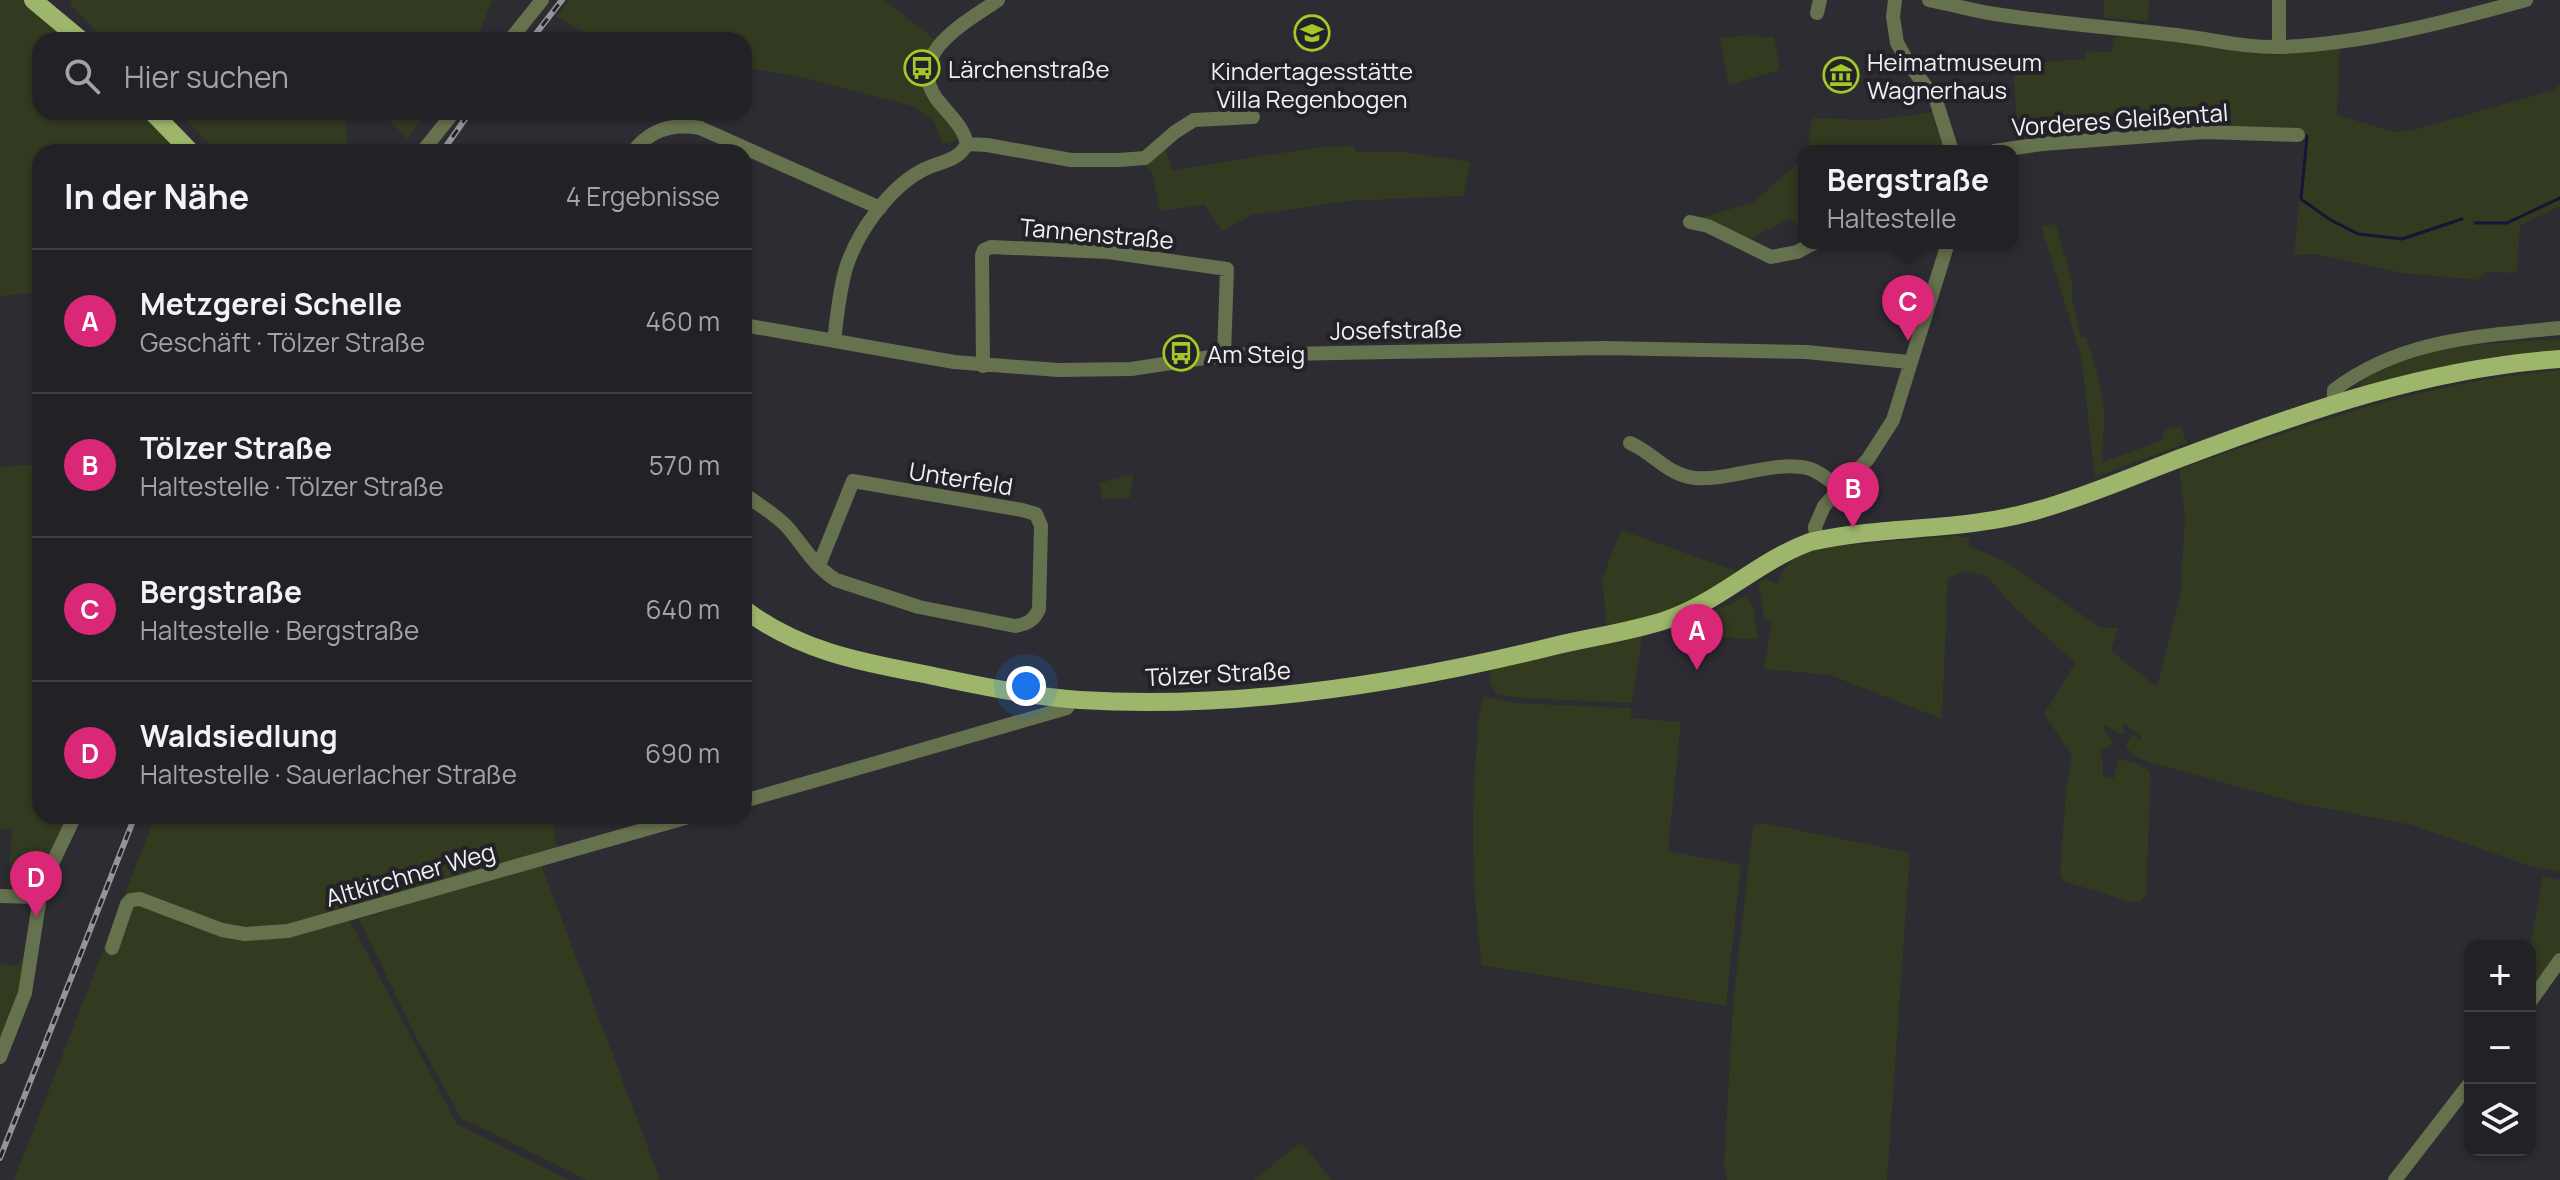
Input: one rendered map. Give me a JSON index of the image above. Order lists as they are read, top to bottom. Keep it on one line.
{"streets":{"main road":["Tölzer Straße"],"street":["Vorderes Gleißental","Tannenstraße","Josefstraße","Unterfeld","Altkirchner Weg"]},"crossings":[["Tannenstraße","Josefstraße"]],"places":{"school or university":["Kindertagesstätte Villa Regenbogen"],"bus stop":["Lärchenstraße","Am Steig"],"museum":["Heimatmuseum Wagnerhaus"]},"page":{"search":"Hier suchen","heading":["In der Nähe","4 Ergebnisse"],"popup":["Bergstraße","Haltestelle"],"list":[{"mark":"A","name":"Metzgerei Schelle","note":"Geschäft · Tölzer Straße","value":"460 m"},{"mark":"B","name":"Tölzer Straße","note":"Haltestelle · Tölzer Straße","value":"570 m"},{"mark":"C","name":"Bergstraße","note":"Haltestelle · Bergstraße","value":"640 m"},{"mark":"D","name":"Waldsiedlung","note":"Haltestelle · Sauerlacher Straße","value":"690 m"}],"pins":["C","B","A","D"],"map_buttons":["+","−"]}}
